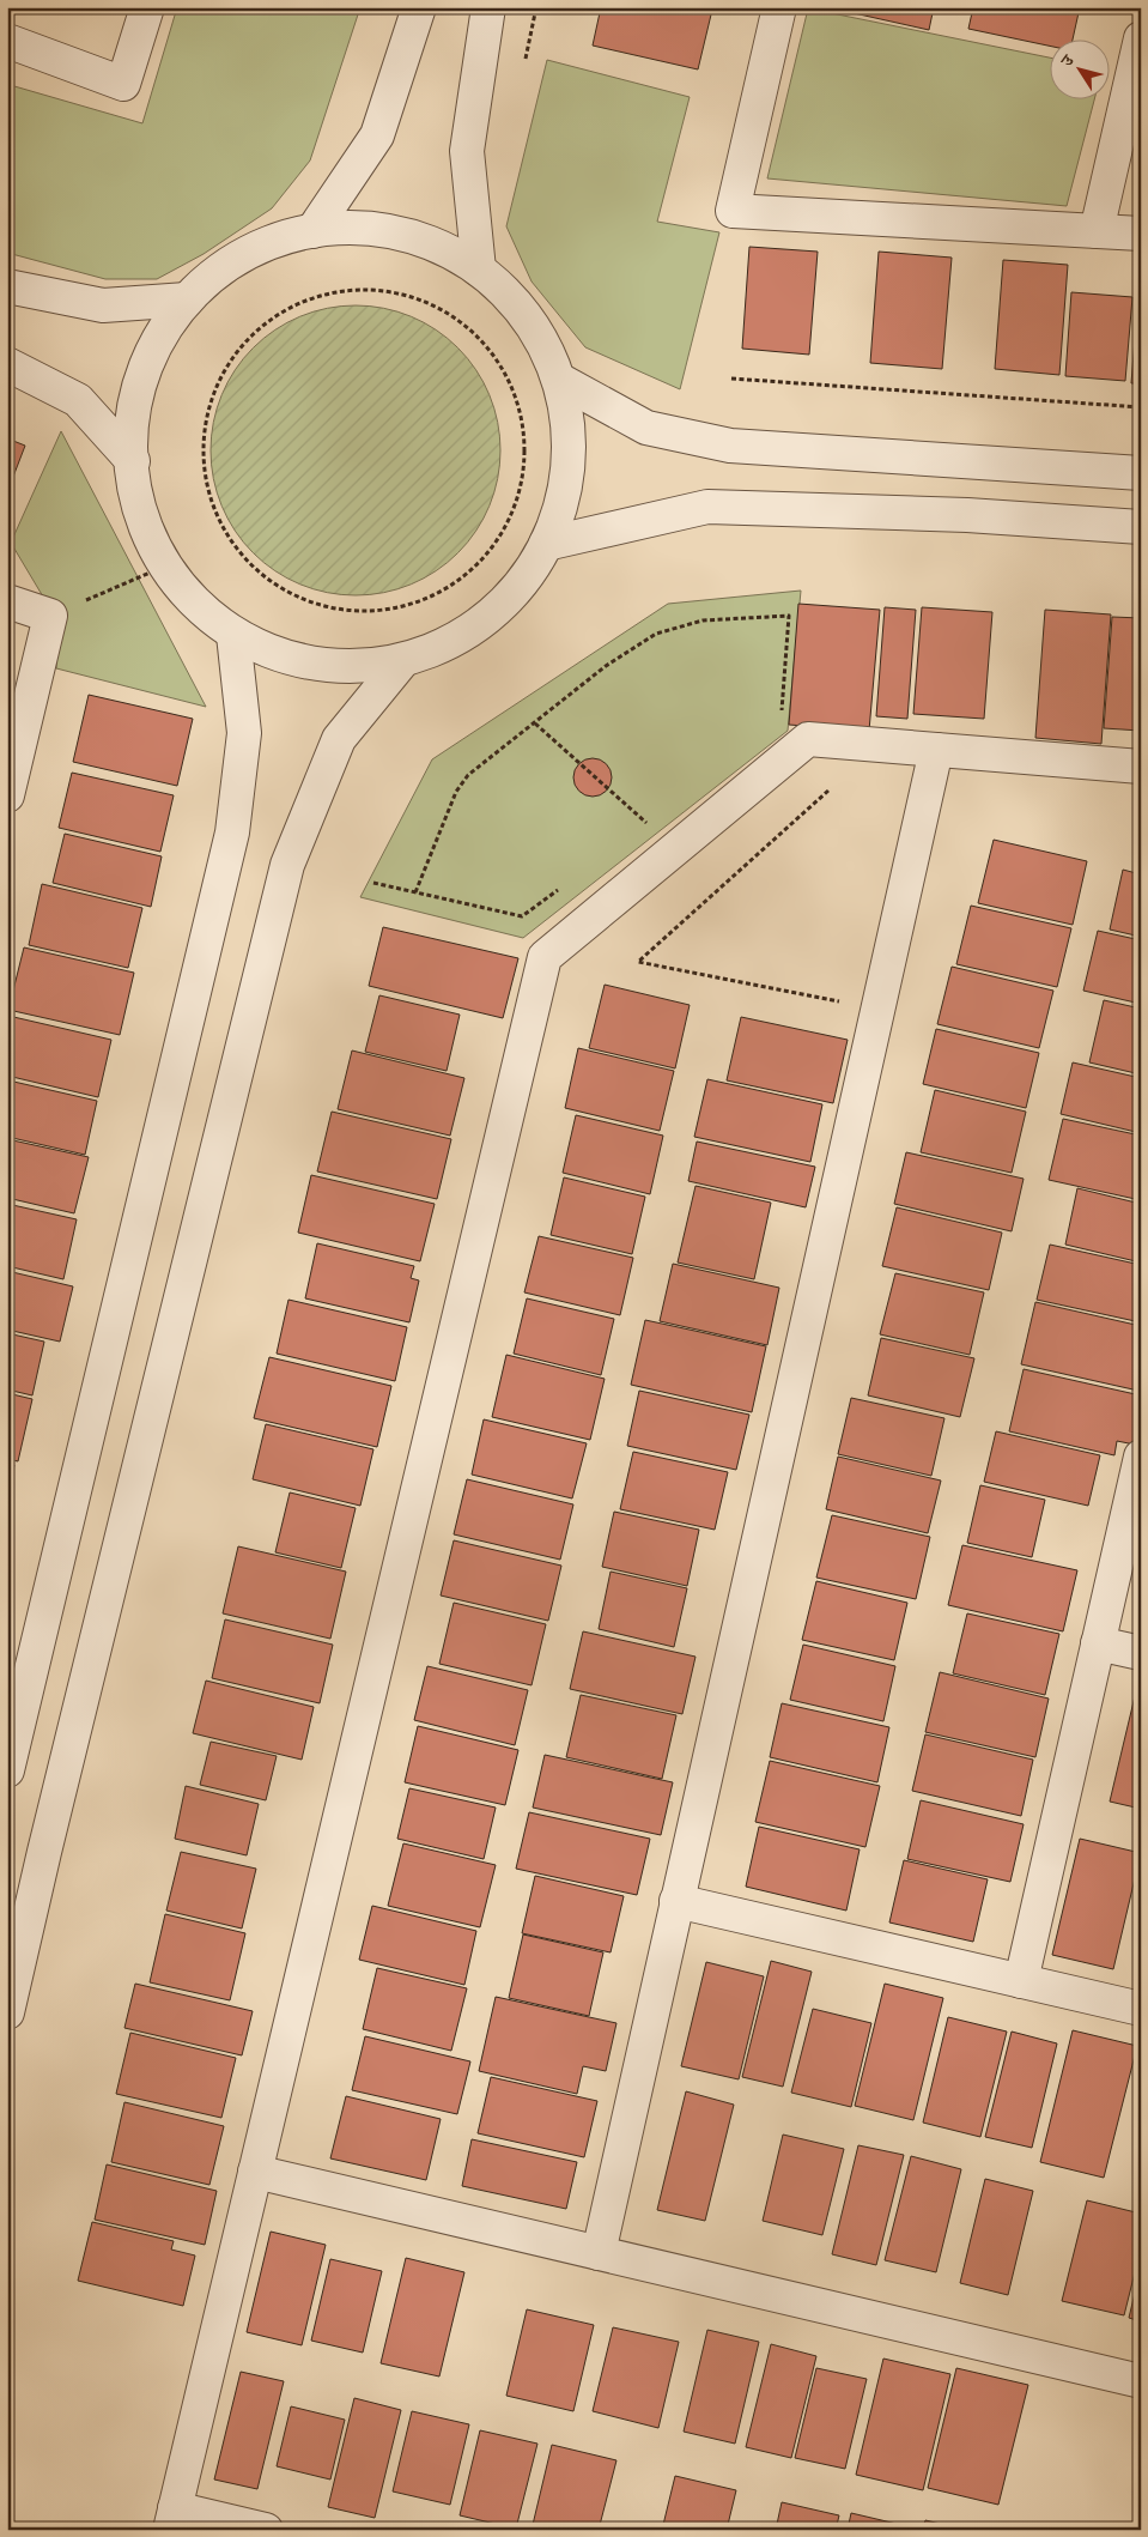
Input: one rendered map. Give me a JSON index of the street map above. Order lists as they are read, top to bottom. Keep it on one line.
{"north":"top left"}
